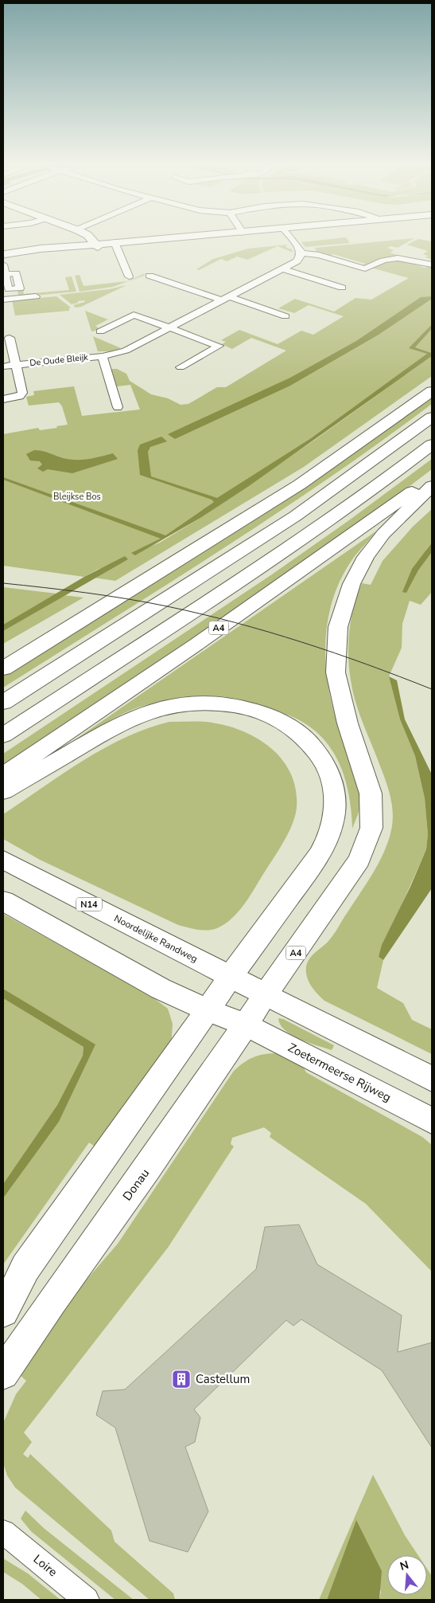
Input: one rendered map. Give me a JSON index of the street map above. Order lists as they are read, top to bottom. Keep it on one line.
{"streets":{"main road":["A4","N14","Noordelijke Randweg","Zoetermeerse Rijweg","Donau"],"street":["De Oude Bleijk","Loire"]},"crossings":[["A4","N14"],["A4","Noordelijke Randweg"],["A4","Donau"],["N14","Noordelijke Randweg"],["N14","Donau"],["Noordelijke Randweg","Donau"],["Zoetermeerse Rijweg","Donau"]],"parks":["Bleijkse Bos"],"places":{"building":["Castellum"]},"north":"top"}
